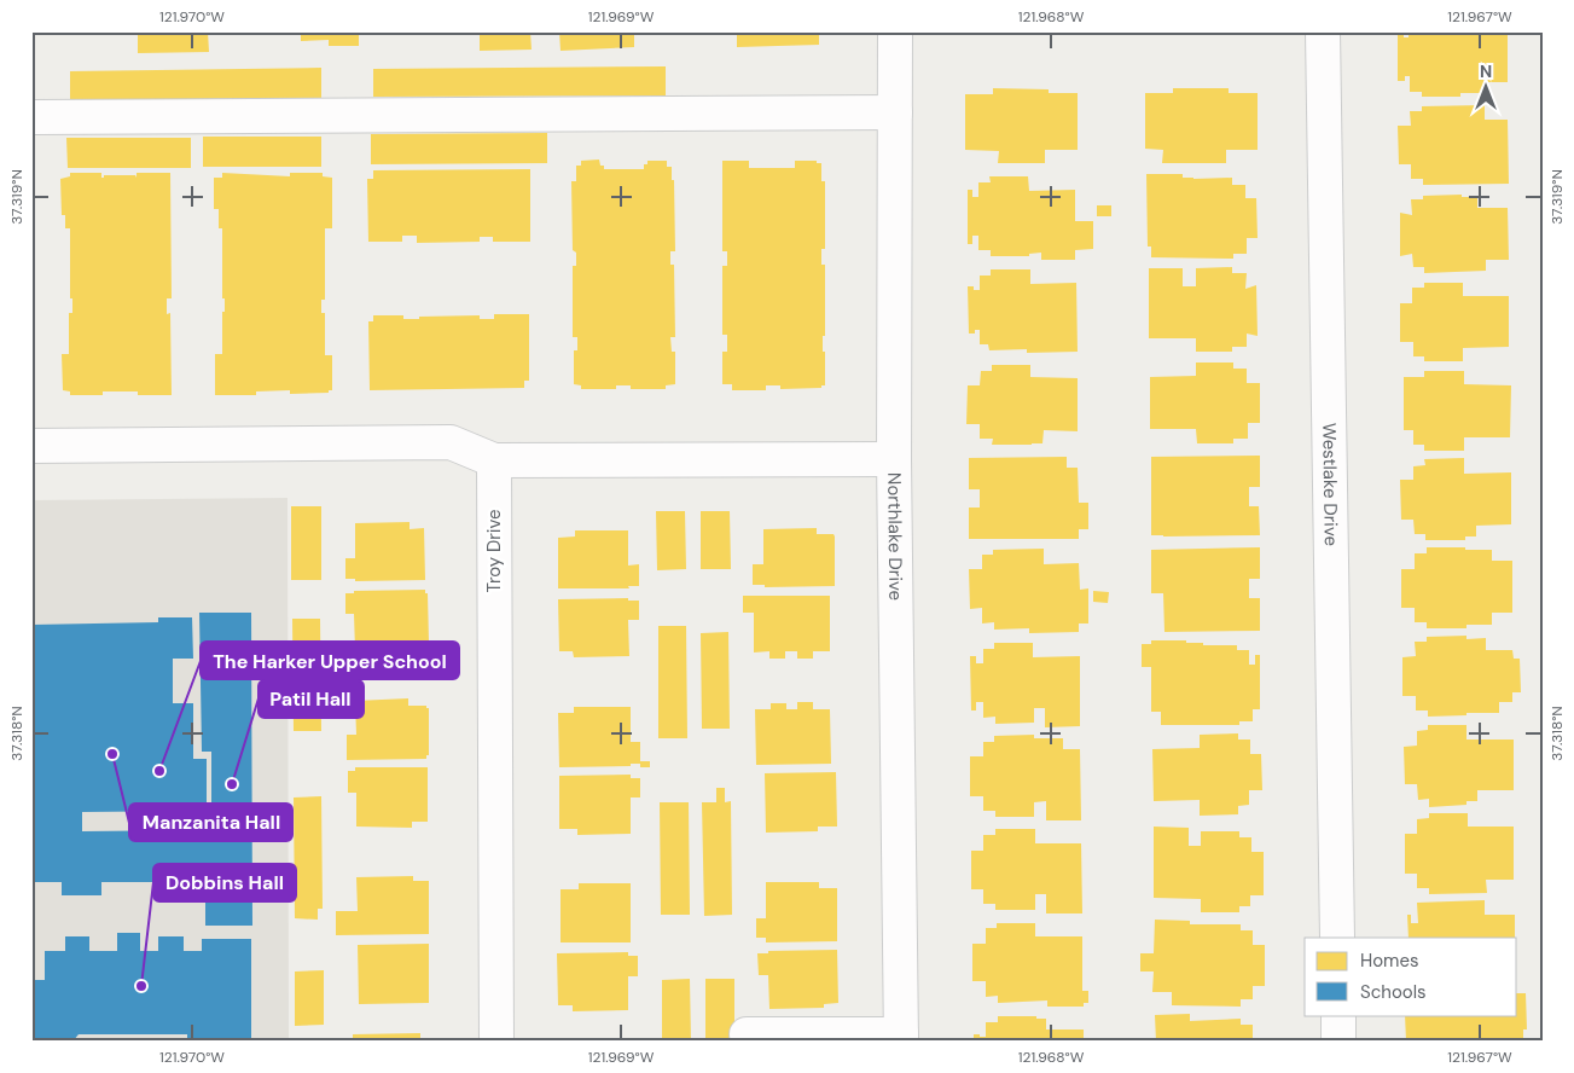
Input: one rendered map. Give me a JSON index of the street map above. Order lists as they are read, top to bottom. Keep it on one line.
{"streets":{"street":["Westlake Drive","Northlake Drive","Troy Drive"]},"places":["Manzanita Hall","The Harker Upper School","Patil Hall","Dobbins Hall"],"legend":["Homes","Schools"],"north":"top","coordinates":["121.970°W","121.969°W","121.968°W","121.967°W","37.319°N","37.318°N"]}
